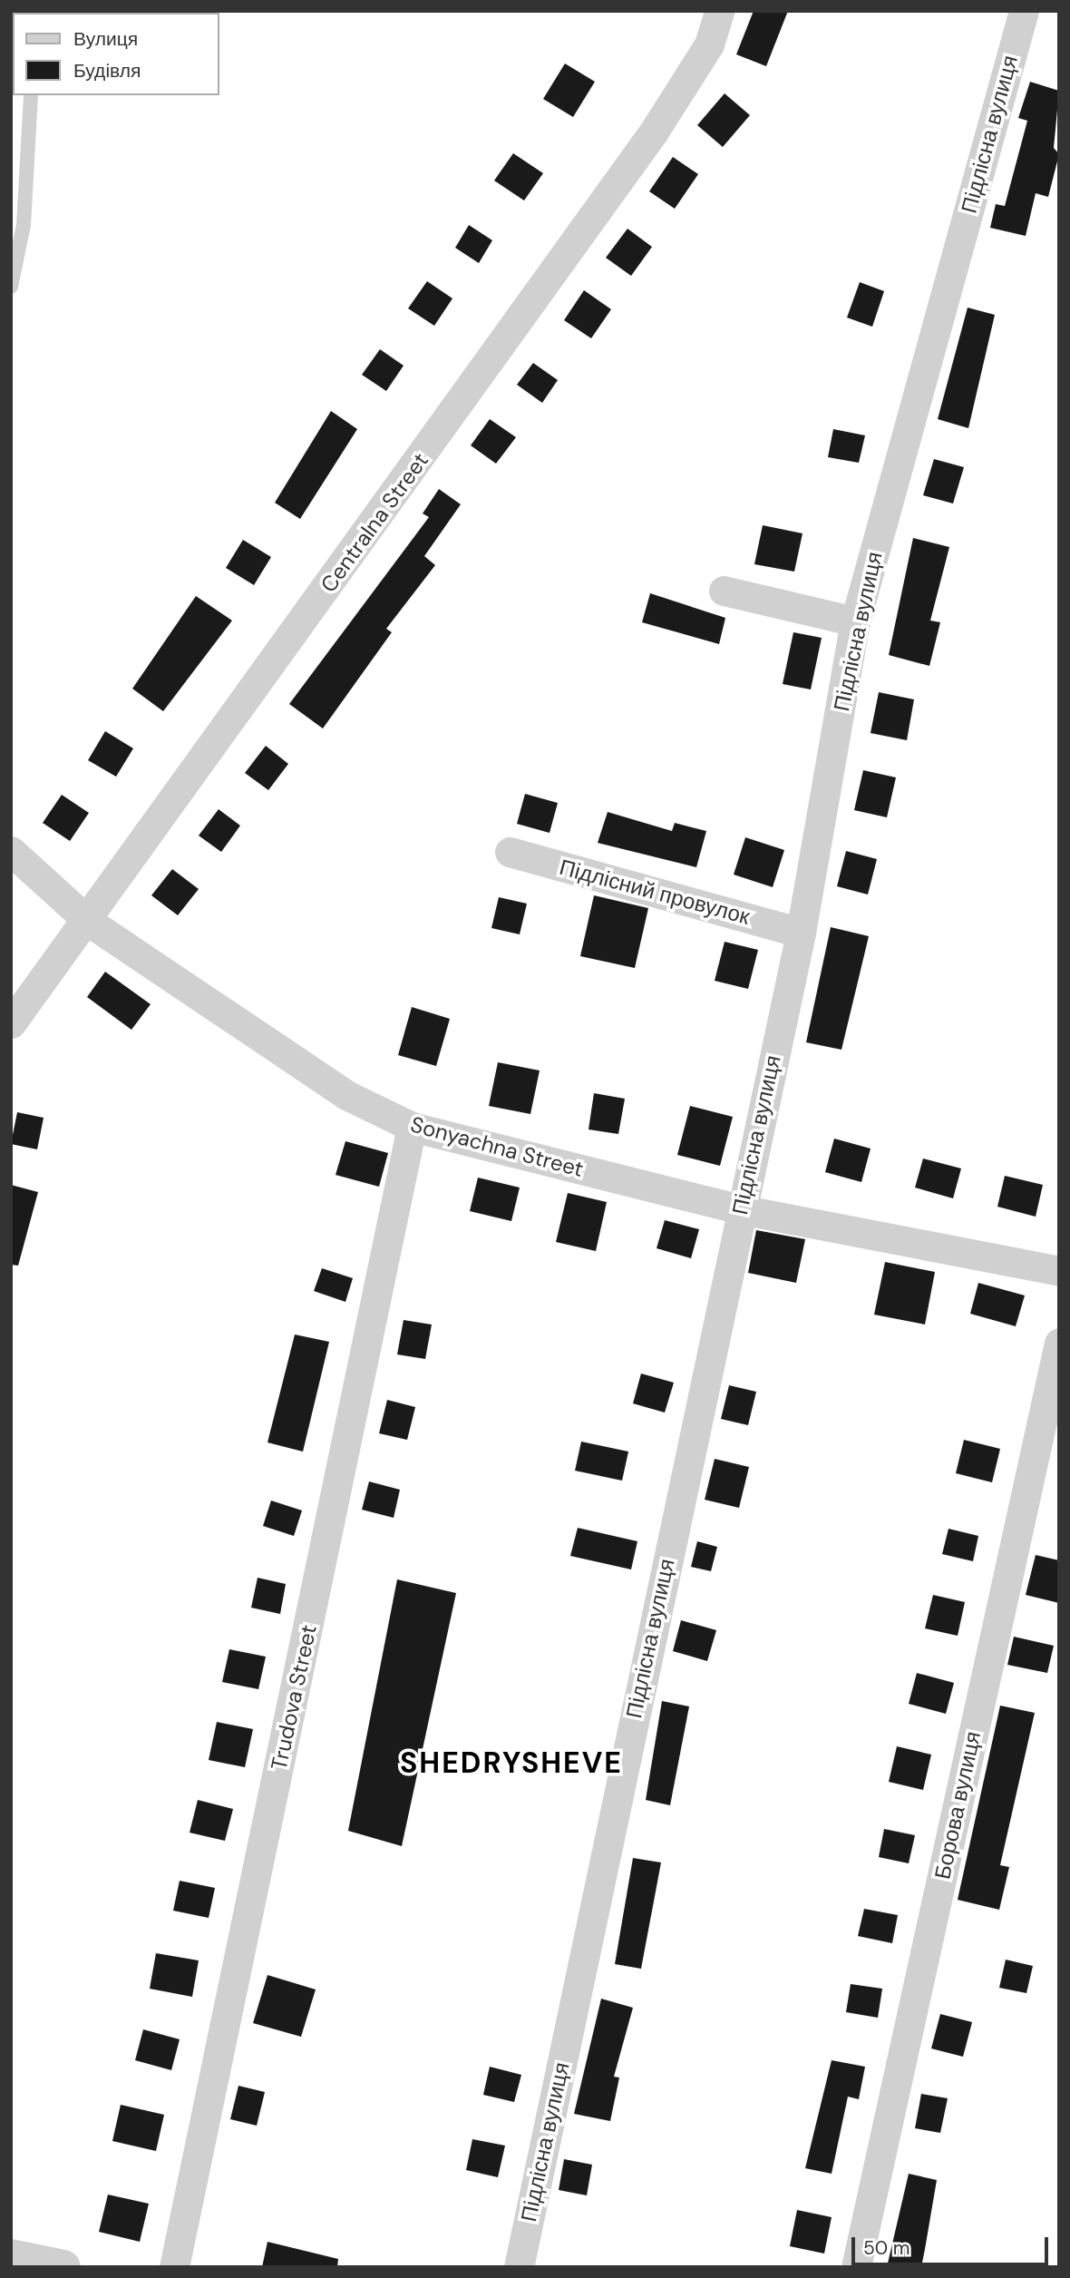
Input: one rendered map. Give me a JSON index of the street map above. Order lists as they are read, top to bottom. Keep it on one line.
{"streets":{"street":["Підлісна вулиця","Centralna Street","Підлісний провулок","Sonyachna Street","Trudova Street","Борова вулиця"]},"crossings":[["Підлісна вулиця","Підлісний провулок"],["Підлісна вулиця","Sonyachna Street"],["Centralna Street","Sonyachna Street"],["Sonyachna Street","Trudova Street"]],"districts":["SHEDRYSHEVE"],"legend":["Вулиця","Будівля"],"scale_bar":"50 m"}
